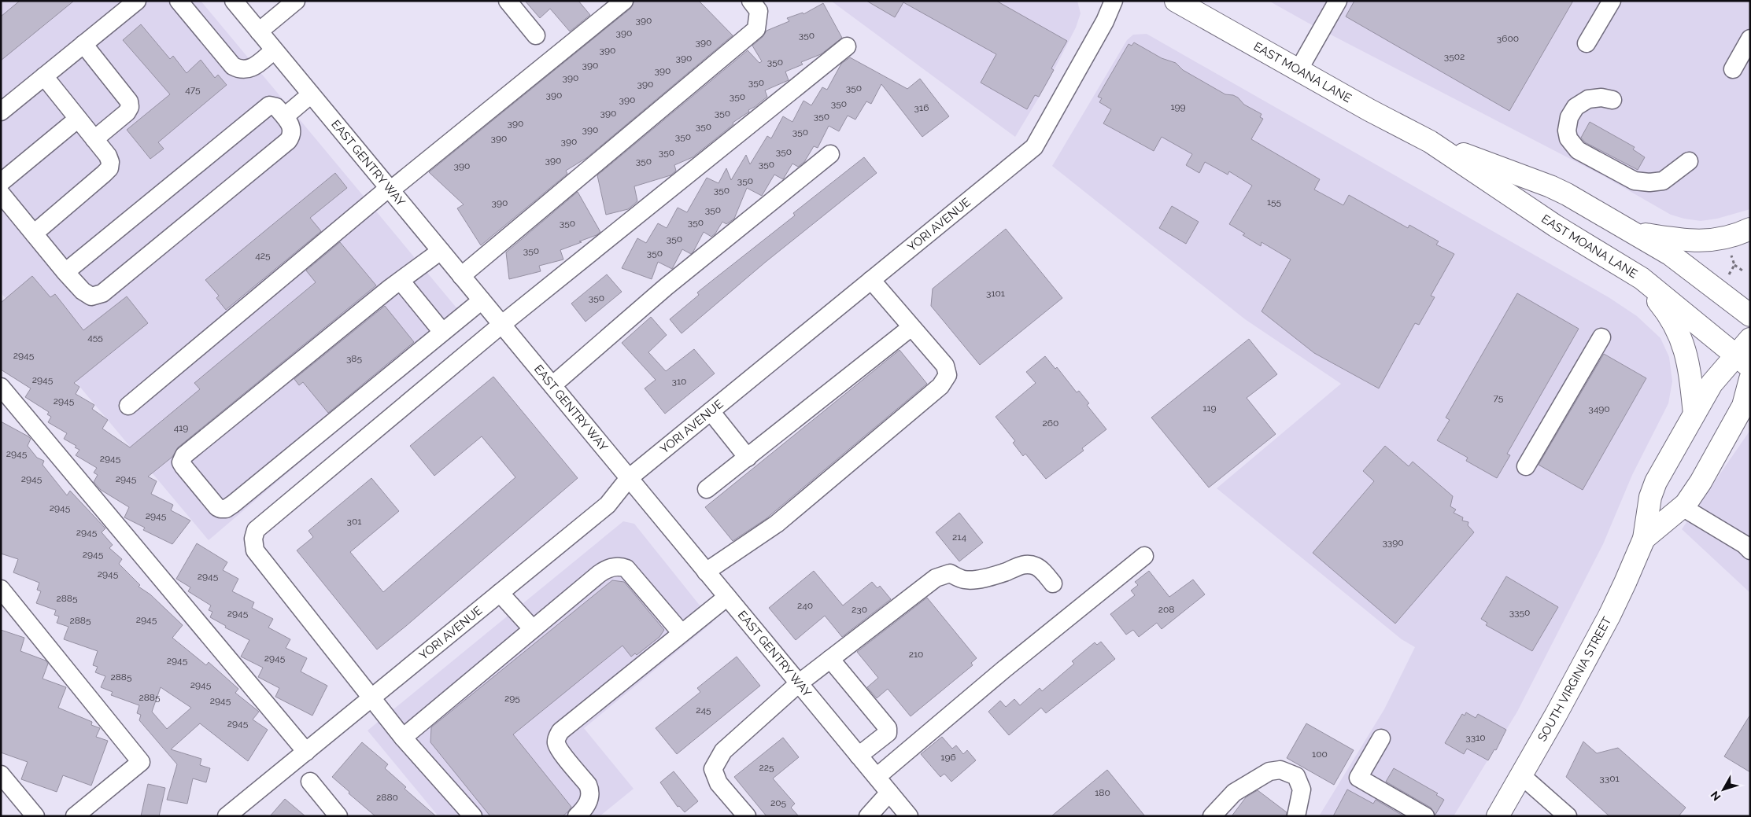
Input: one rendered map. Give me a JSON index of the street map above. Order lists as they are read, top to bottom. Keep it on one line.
{"streets":{"main road":["EAST MOANA LANE","SOUTH VIRGINIA STREET"],"street":["EAST GENTRY WAY","YORI AVENUE"]},"crossings":[["EAST MOANA LANE","SOUTH VIRGINIA STREET"],["EAST GENTRY WAY","YORI AVENUE"]],"house_numbers":["390","390","350","3600","390","390","3502","390","350","390","390","390","350","390","350","475","390","350","390","350","199","316","390","350","350","390","350","390","350","350","390","390","350","350","390","350","350","390","350","350","155","390","350","350","350","350","350","350","425","3101","350","455","2945","385","2945","310","75","2945","119","3490","260","419","2945","2945","2945","2945","2945","2945","301","2945","214","3390","2945","2945","2945","2885","240","230","208","3350","2945","2945","2885","210","2945","2945","2885","2945","2885","295","2945","245","2945","3310","100","196","225","3301","180","2880","205"],"north":"bottom left"}
